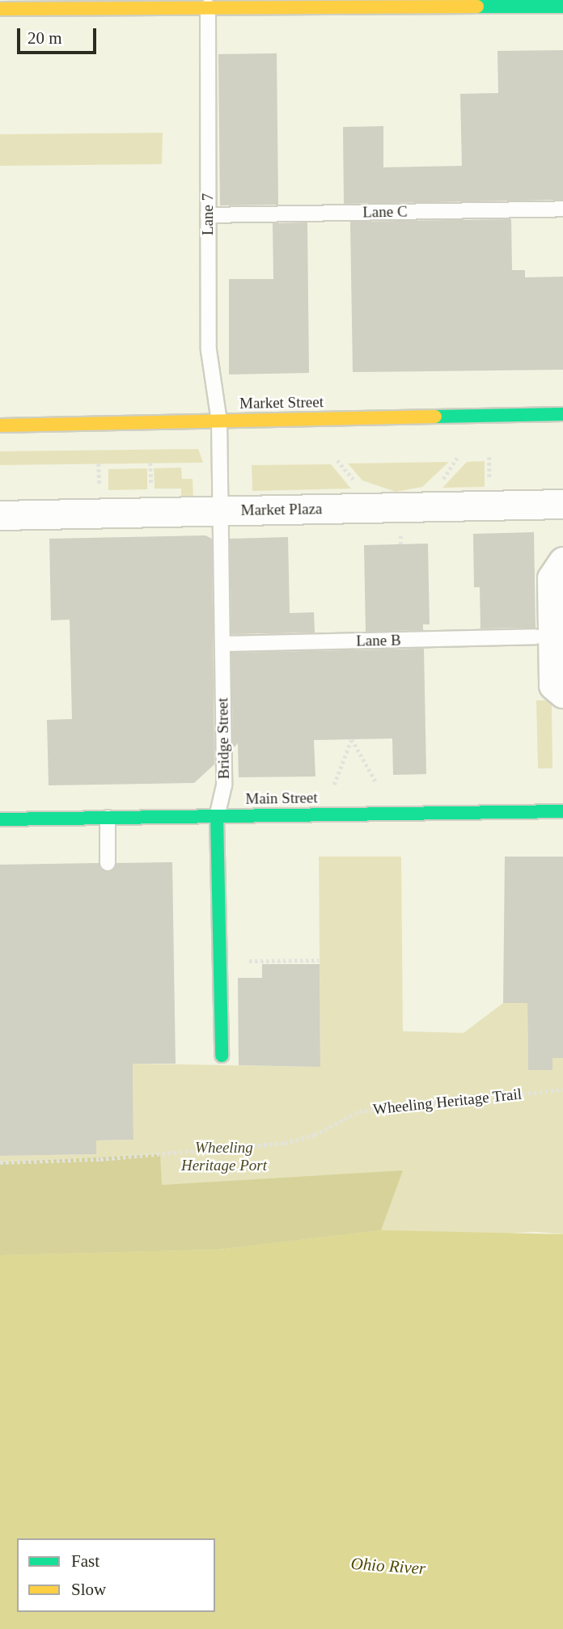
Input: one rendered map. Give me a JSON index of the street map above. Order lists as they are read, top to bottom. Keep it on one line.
{"streets":{"main road":["Market Street","Bridge Street","Main Street"],"street":["Market Plaza"],"lane":["Lane C","Lane 7","Lane B"],"path":["Wheeling Heritage Trail"]},"crossings":[["Lane C","Lane 7"],["Lane 7","Market Street"],["Lane 7","Bridge Street"],["Market Street","Bridge Street"],["Market Plaza","Bridge Street"],["Lane B","Bridge Street"],["Bridge Street","Main Street"]],"water":["Ohio River"],"parks":["Wheeling Heritage Port"],"legend":["Fast","Slow"],"scale_bar":"20 m"}
